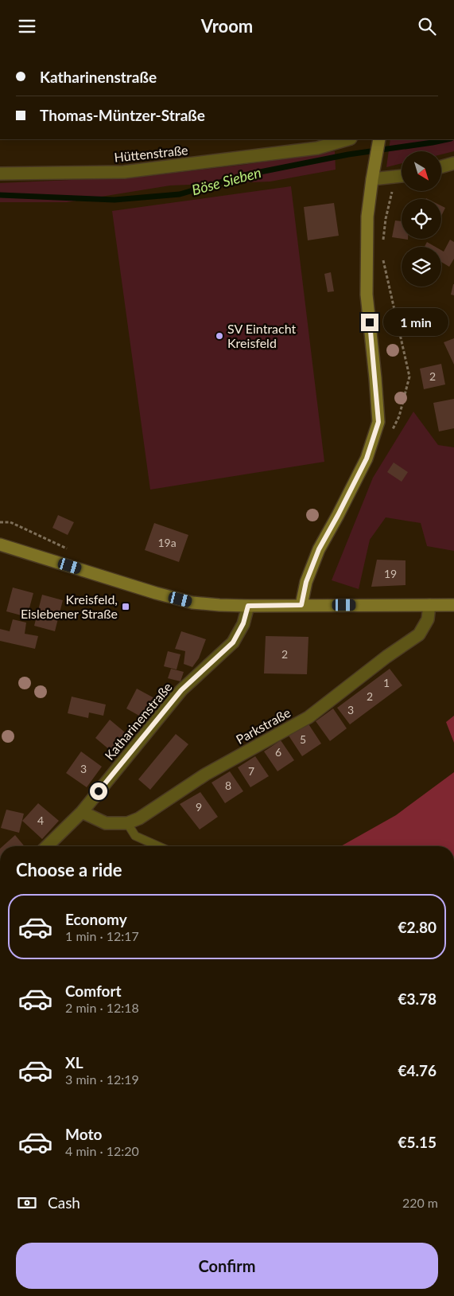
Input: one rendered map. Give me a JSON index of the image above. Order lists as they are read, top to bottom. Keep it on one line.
{"streets":{"street":["Hüttenstraße","Katharinenstraße","Parkstraße"]},"crossings":[["Katharinenstraße","Parkstraße"]],"water":["Böse Sieben"],"places":{"other":["SV Eintracht Kreisfeld"],"transit":["Kreisfeld, Eislebener Straße"]},"house_numbers":["2","19a","19","2","1","2","3","5","6","3","7","8","9","4"],"north":"bottom right","page":{"header":"Vroom","banner":["Katharinenstraße","Thomas-Müntzer-Straße"],"bubble":"1 min","heading":"Choose a ride","list":[{"name":"Economy","note":"1 min · 12:17","value":"€2.80"},{"name":"Comfort","note":"2 min · 12:18","value":"€3.78"},{"name":"XL","note":"3 min · 12:19","value":"€4.76"},{"name":"Moto","note":"4 min · 12:20","value":"€5.15"}],"pay":["Cash","220 m"],"buttons":"Confirm"}}
